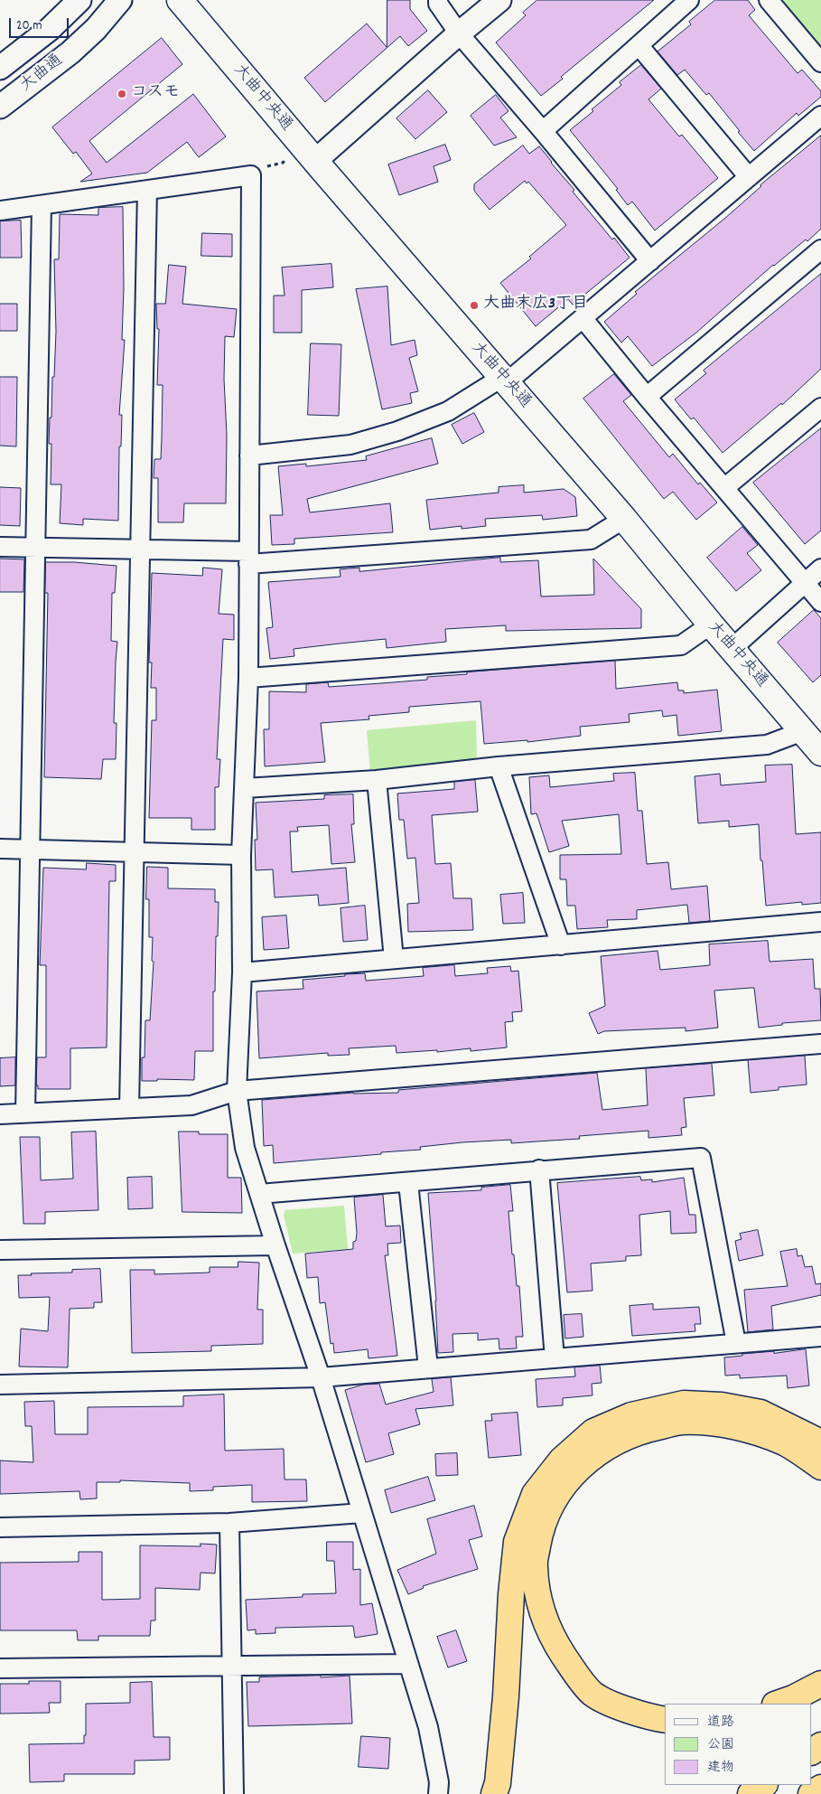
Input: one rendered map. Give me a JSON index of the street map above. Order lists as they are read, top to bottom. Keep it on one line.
{"streets":{"main road":["大曲中央通"],"street":["大曲通"]},"places":["コスモ","大曲末広3丁目"],"legend":["道路","公園","建物"],"scale_bar":"20 m"}
